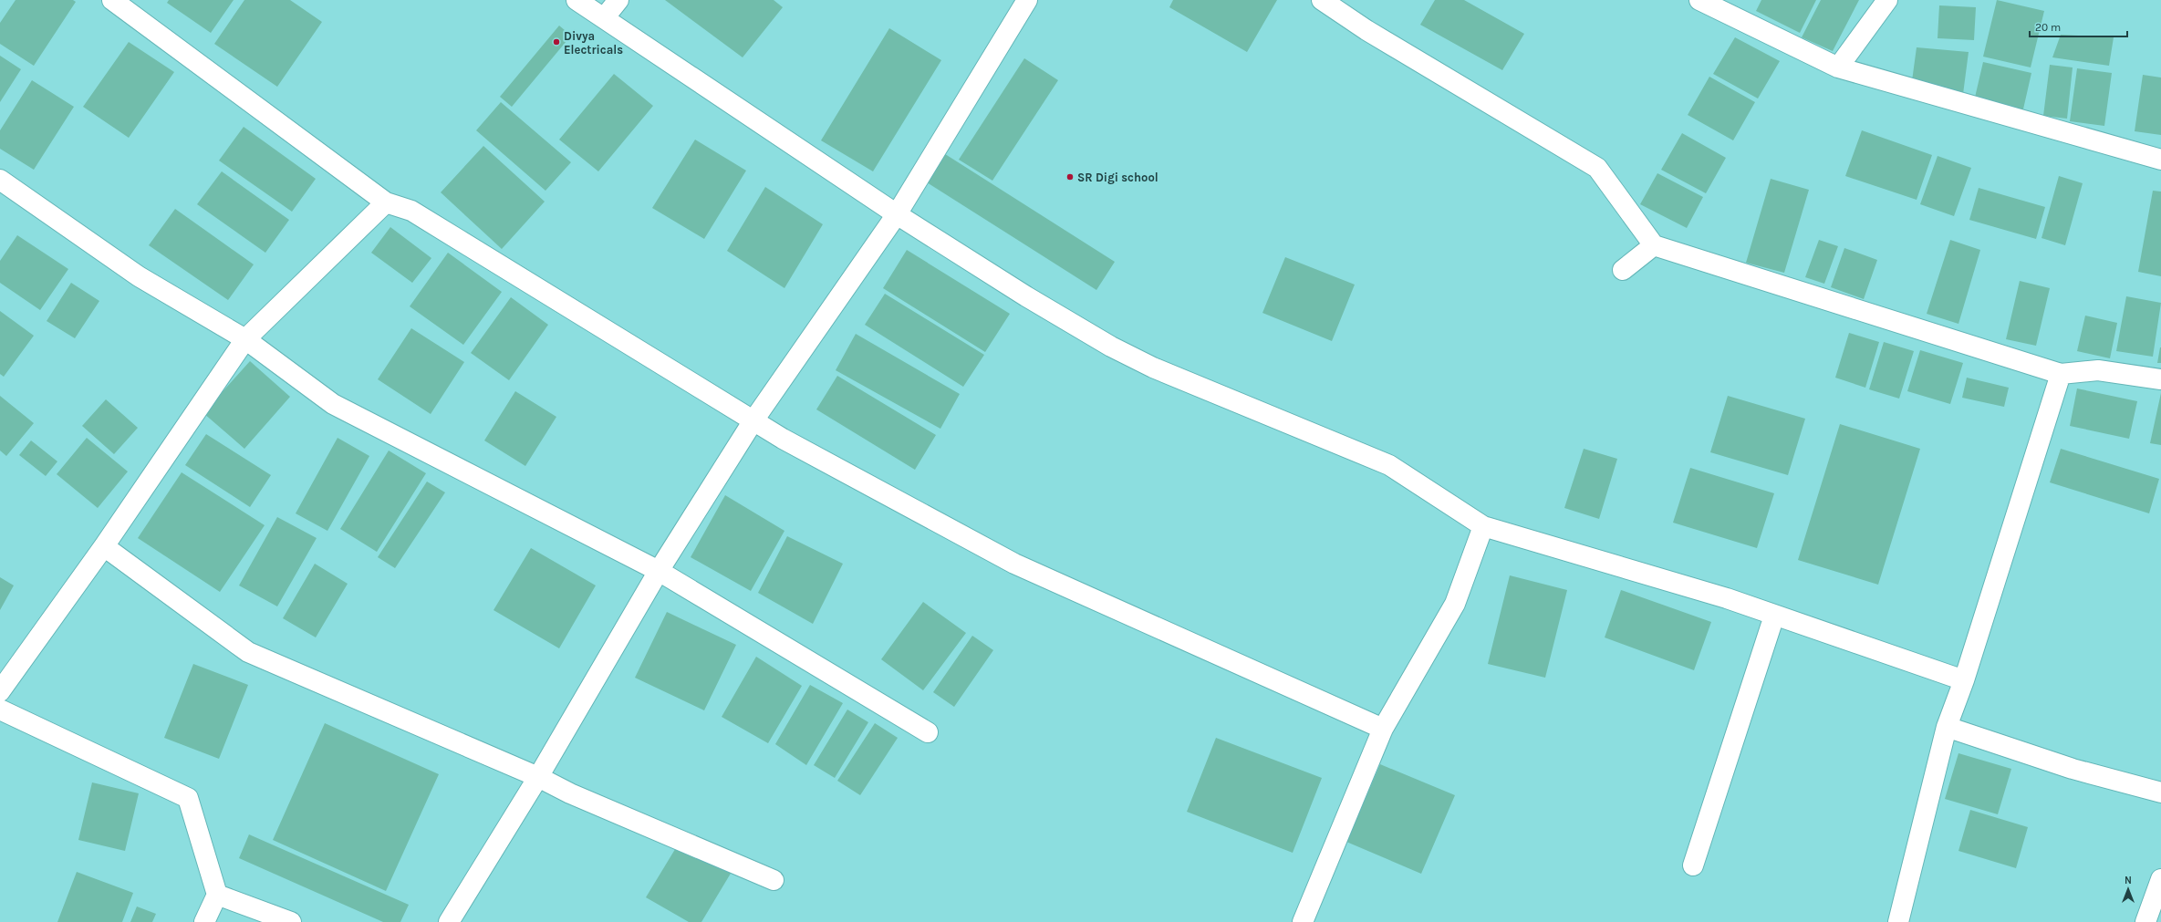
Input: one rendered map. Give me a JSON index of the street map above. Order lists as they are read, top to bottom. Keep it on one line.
{"places":["Divya Electricals","SR Digi school"],"scale_bar":"20 m","north":"top"}
